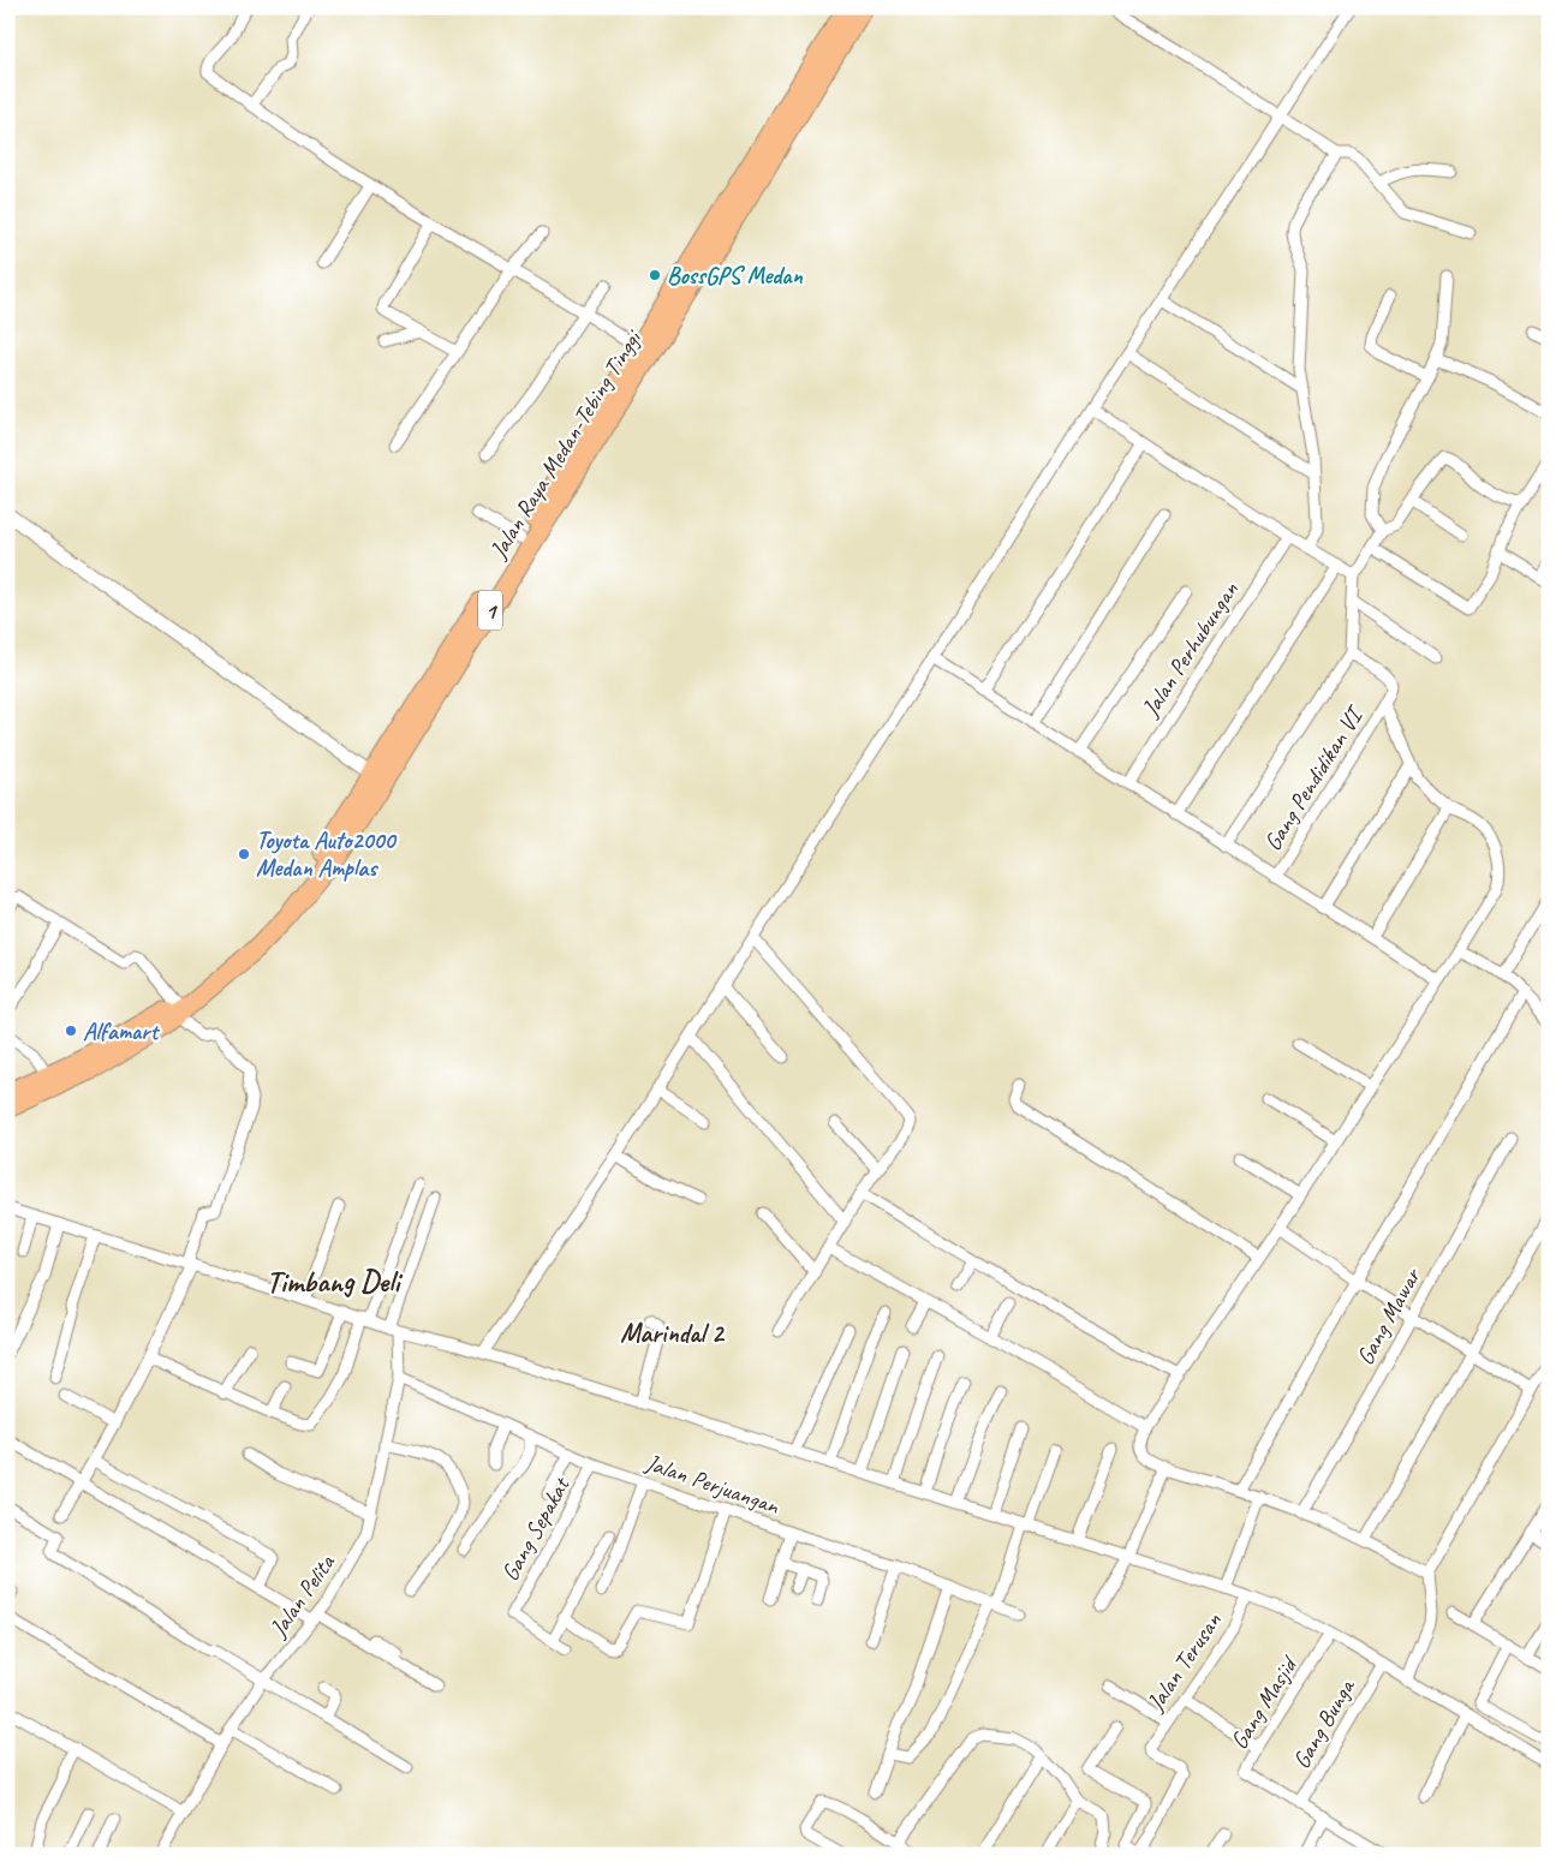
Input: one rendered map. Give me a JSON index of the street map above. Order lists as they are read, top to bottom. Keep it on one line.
{"streets":{"highway":["Jalan Raya Medan-Tebing Tinggi","1"],"street":["Jalan Perhubungan","Gang Pendidikan VI","Gang Mawar","Jalan Perjuangan","Gang Sepakat","Jalan Pelita","Jalan Terusan","Gang Masjid","Gang Bunga"]},"crossings":[["Jalan Perjuangan","Gang Sepakat"],["Jalan Perjuangan","Jalan Pelita"],["Gang Masjid","Gang Bunga"]],"districts":["Timbang Deli","Marindal 2"],"places":["BossGPS Medan","Toyota Auto2000 Medan Amplas","Alfamart"]}
